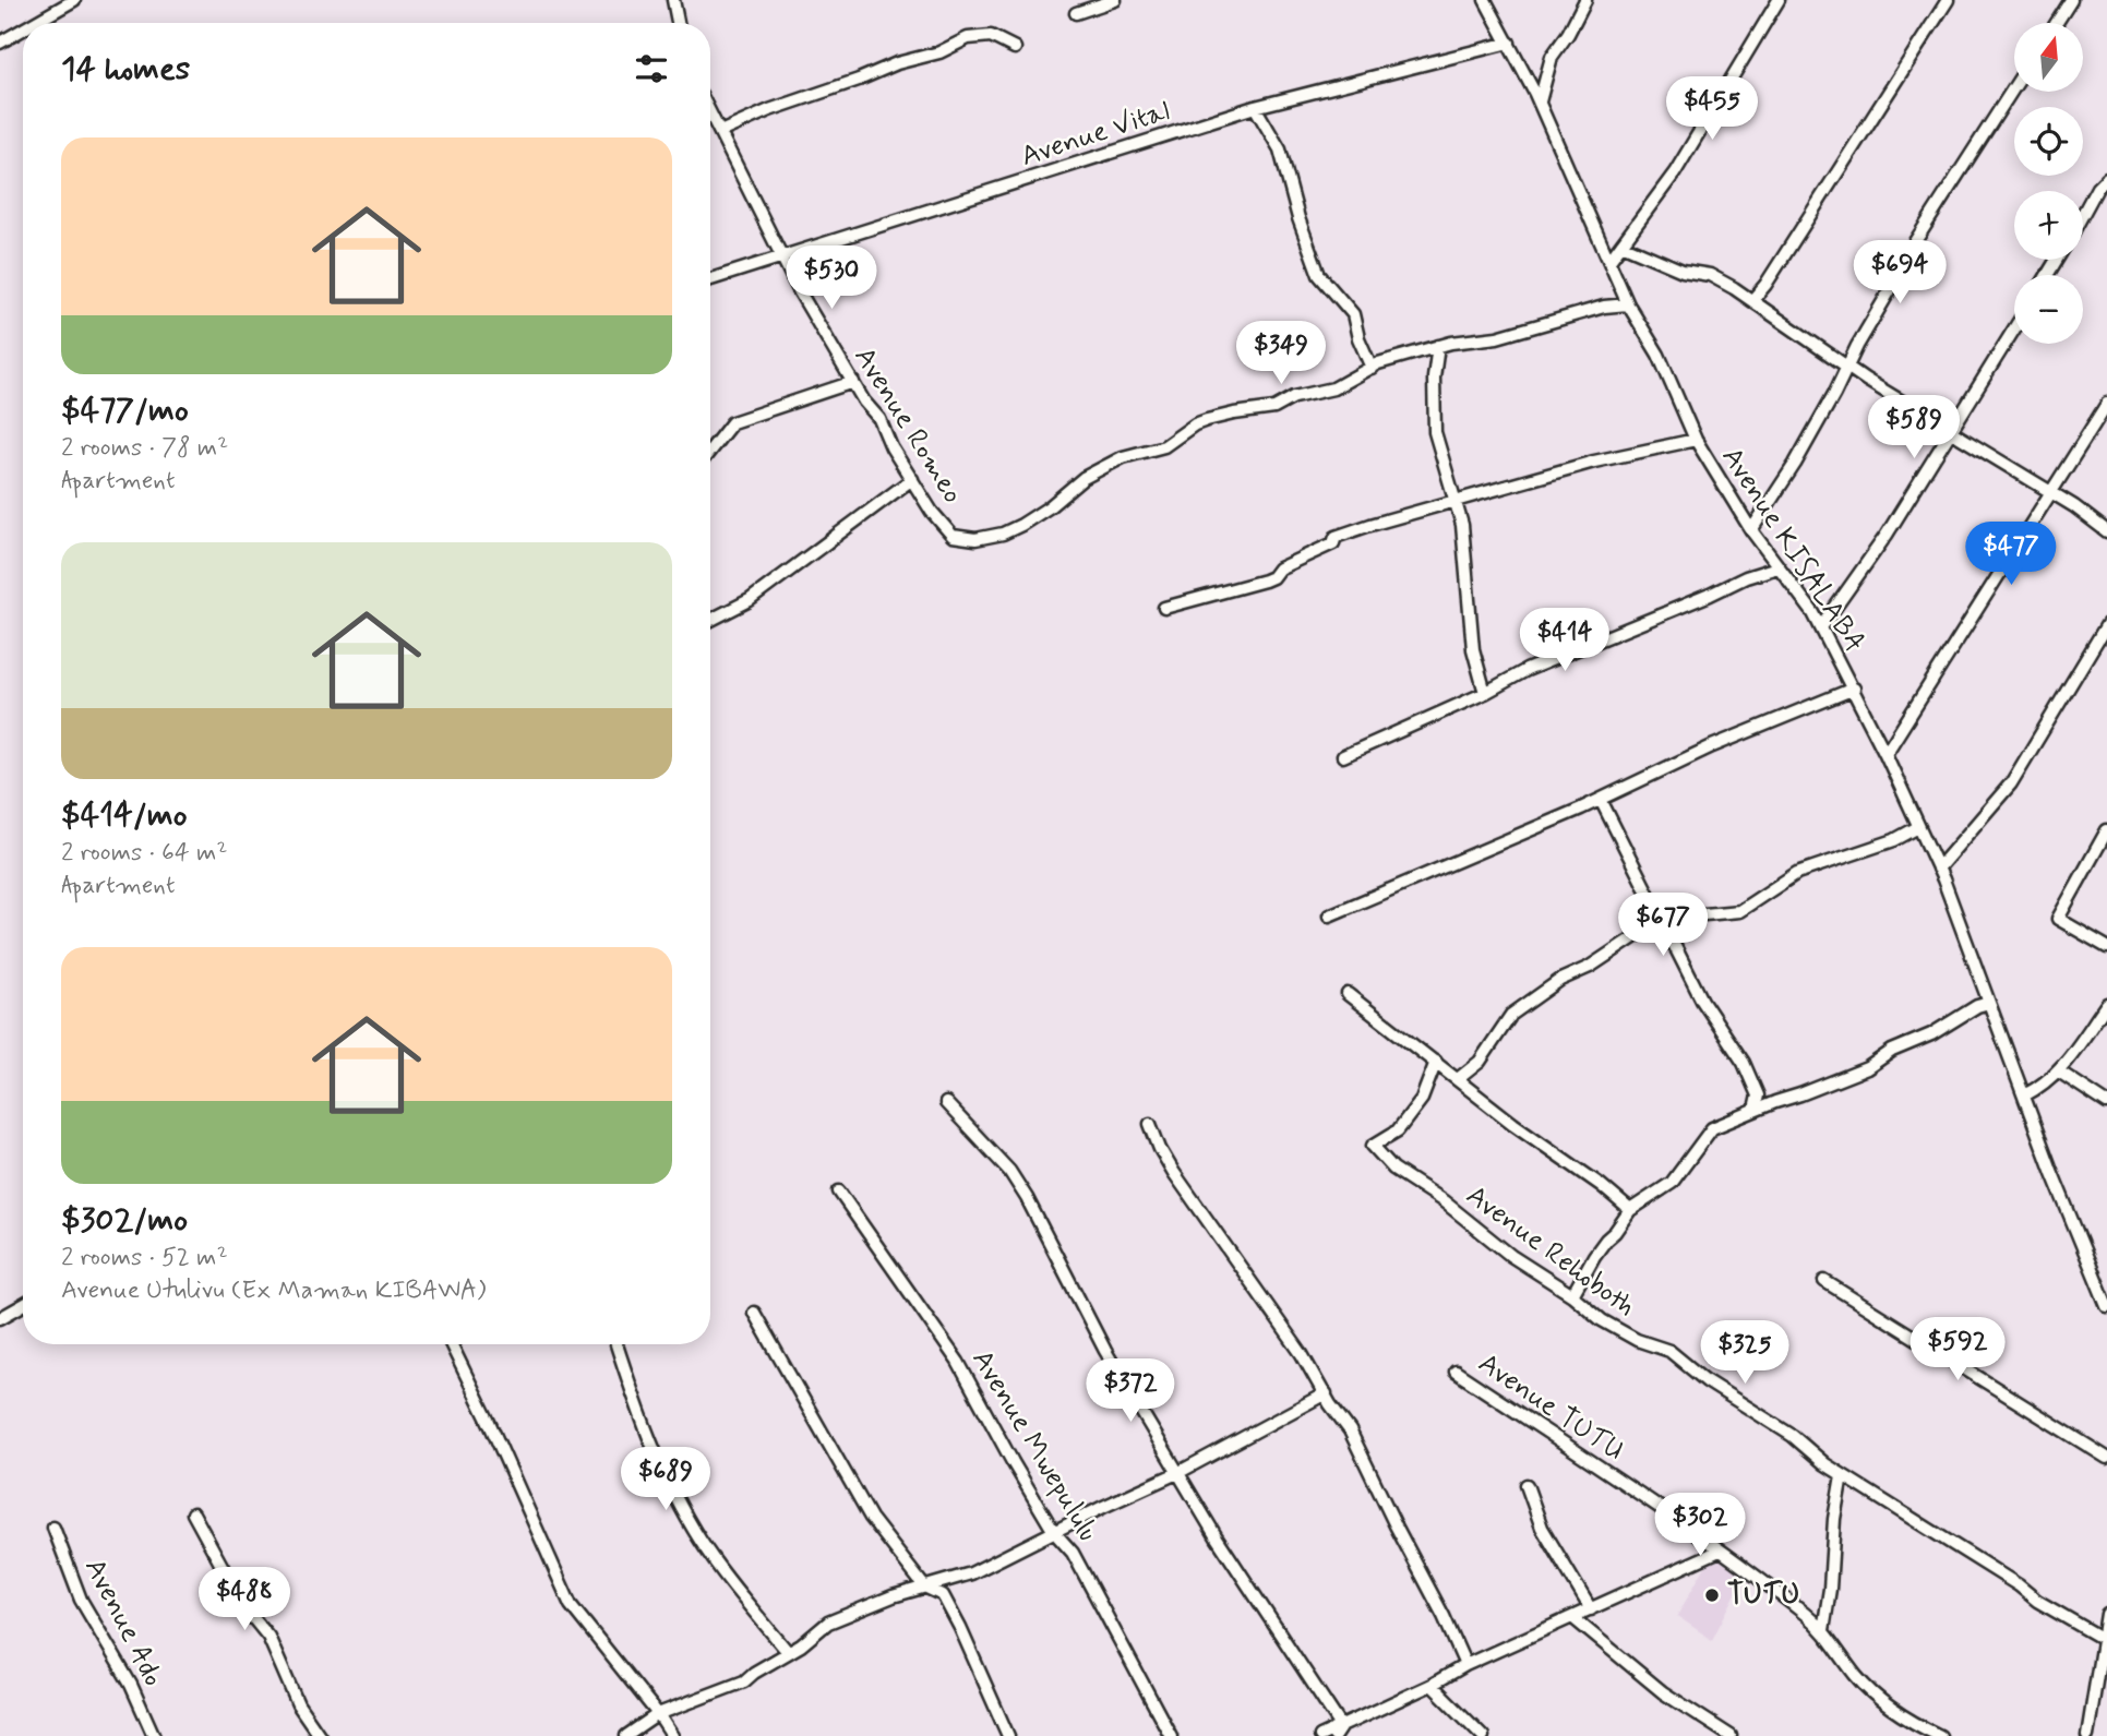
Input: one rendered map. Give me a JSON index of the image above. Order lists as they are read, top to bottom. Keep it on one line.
{"streets":{"street":["Avenue Vital","Avenue Romeo","Avenue KISALABA","Avenue Rehoboth","Avenue TUTU","Avenue Mwepululu","Avenue Ado"]},"crossings":[["Avenue Vital","Avenue Romeo"],["Avenue Vital","Avenue KISALABA"]],"places":["TUTU"],"north":"top","page":{"map_buttons":["+","−"],"heading":"14 homes","price":["$455","$694","$530","$349","$589","$477","$414","$677","$592","$325","$372","$689","$302","$488"],"list":[{"name":"$477/mo","note":"2 rooms · 78 m² · Apartment"},{"name":"$414/mo","note":"2 rooms · 64 m² · Apartment"},{"name":"$302/mo","note":"2 rooms · 52 m² · Avenue Utulivu (Ex Maman KIBAWA)"}]}}
